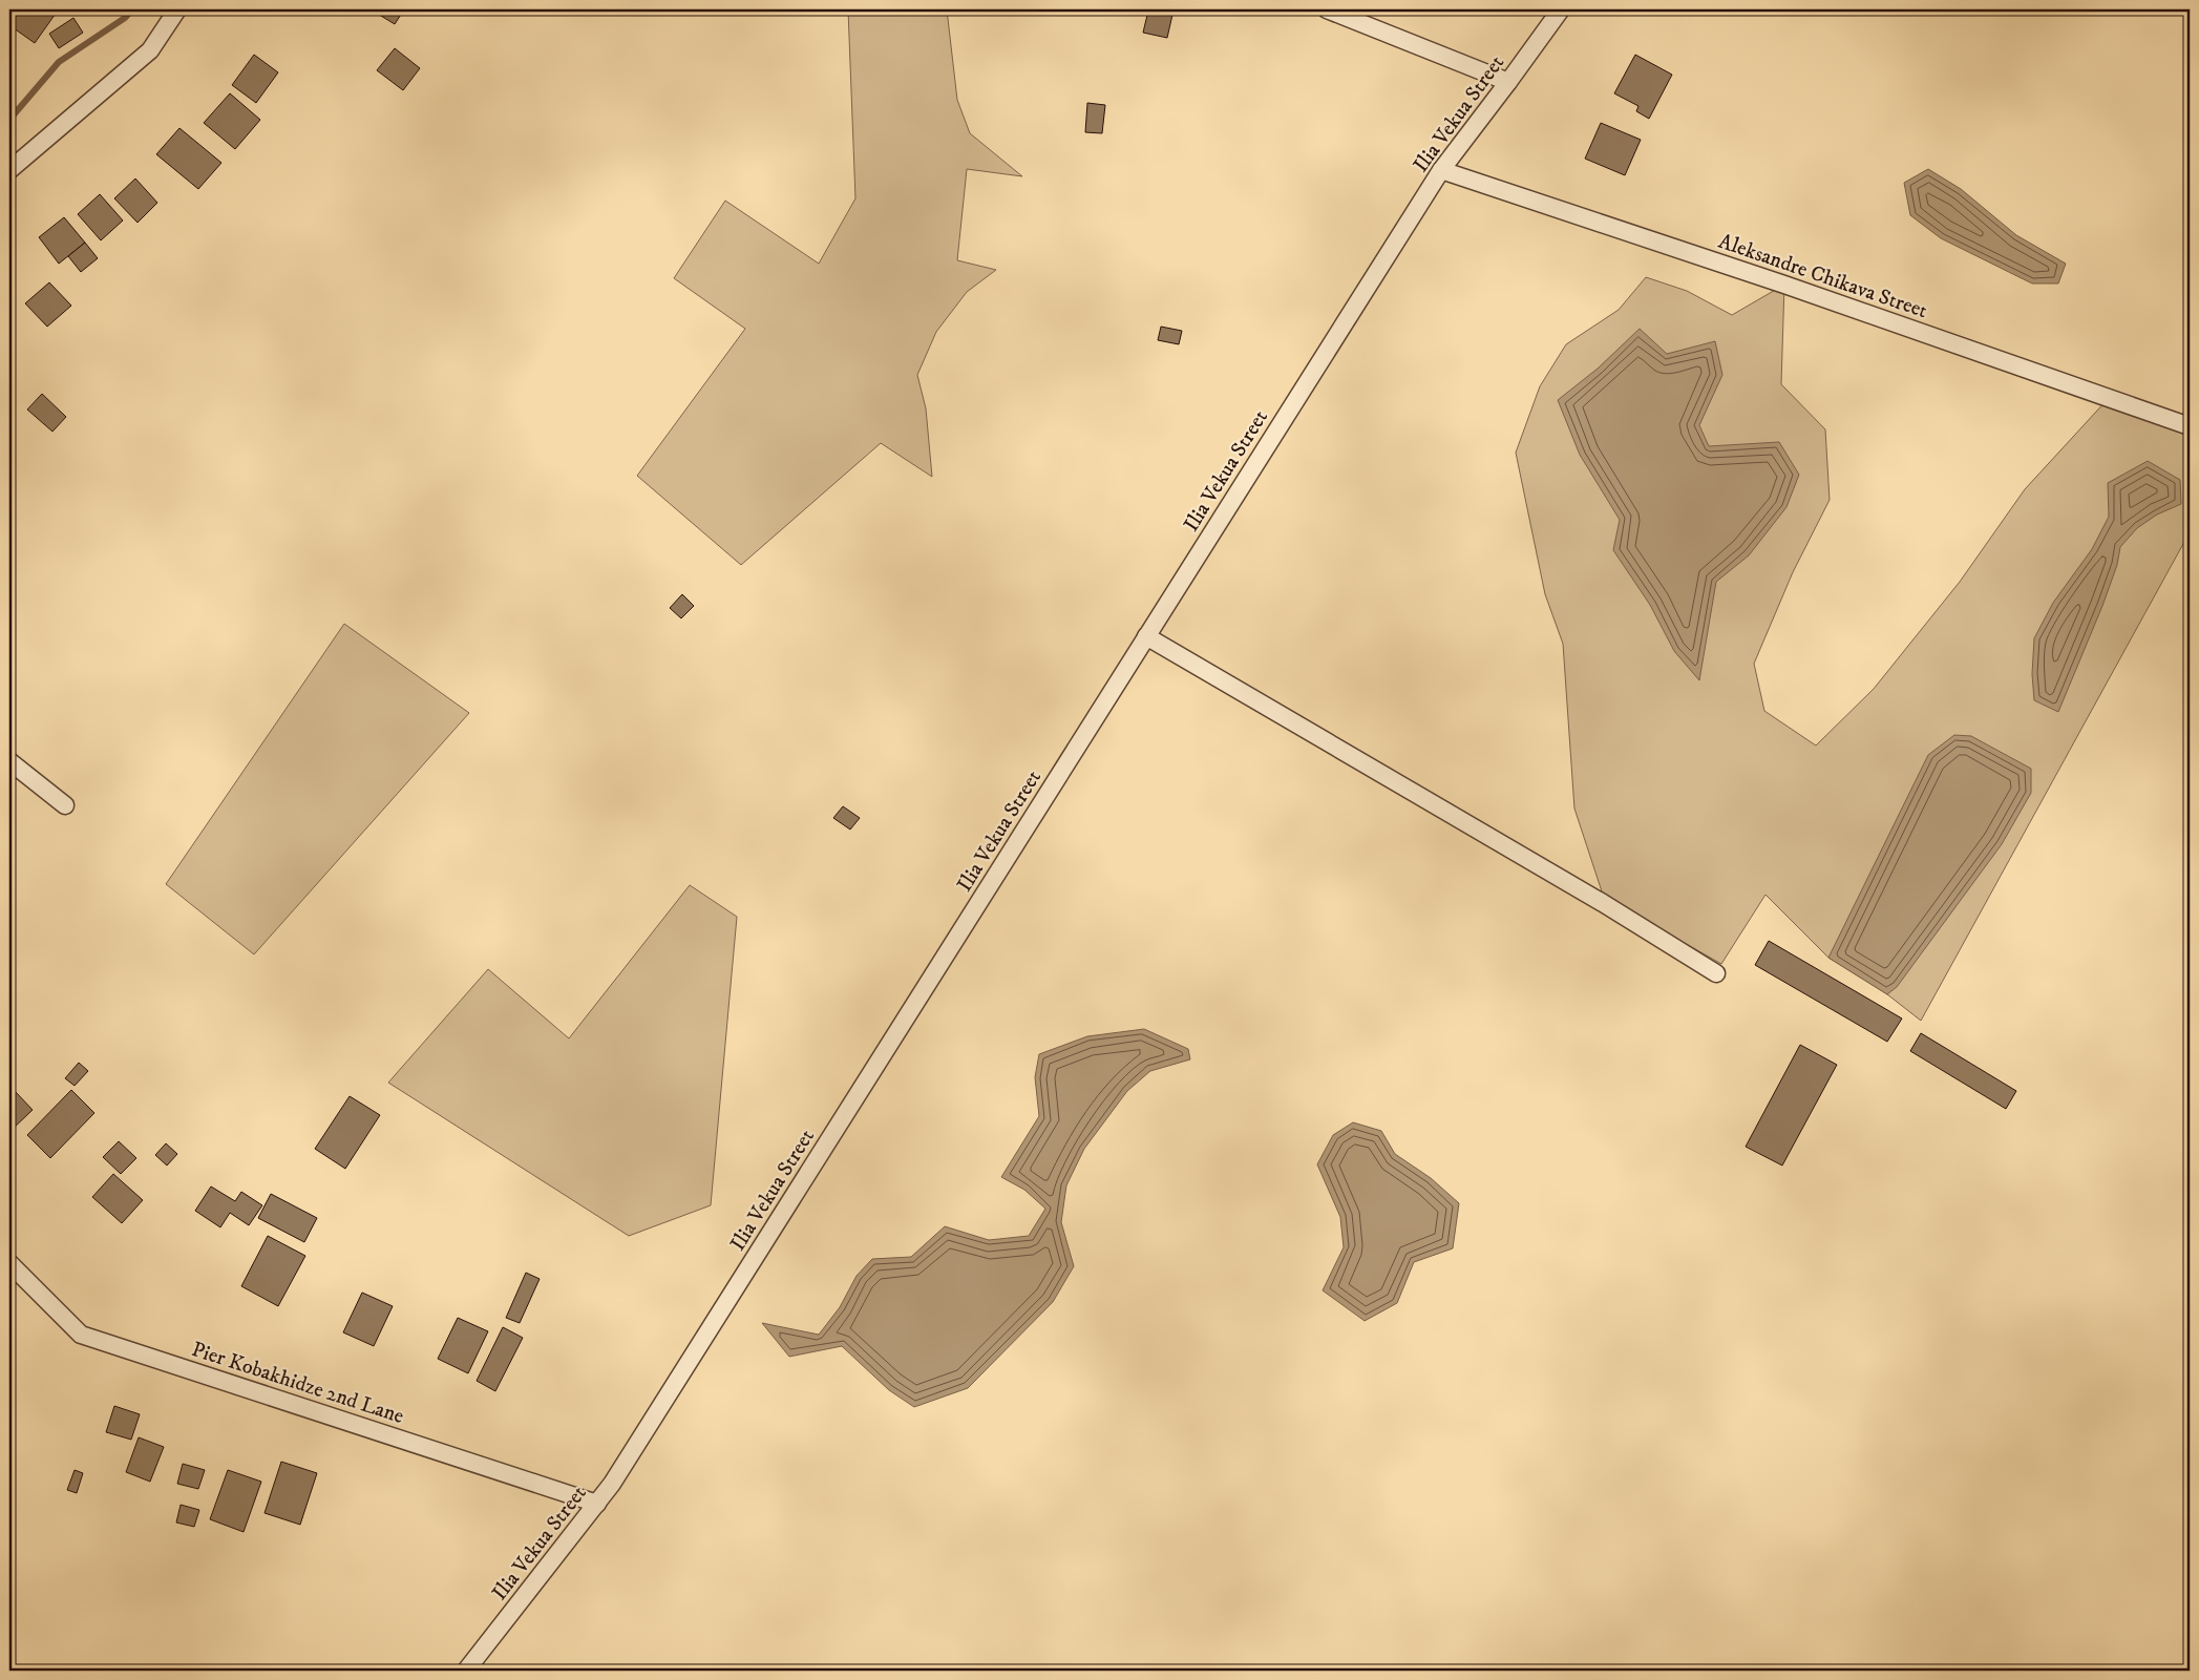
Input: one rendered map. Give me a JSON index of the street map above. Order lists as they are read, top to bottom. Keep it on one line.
{"streets":{"street":["Ilia Vekua Street","Aleksandre Chikava Street","Pier Kobakhidze 2nd Lane"]},"crossings":[["Ilia Vekua Street","Aleksandre Chikava Street"],["Ilia Vekua Street","Pier Kobakhidze 2nd Lane"]]}
